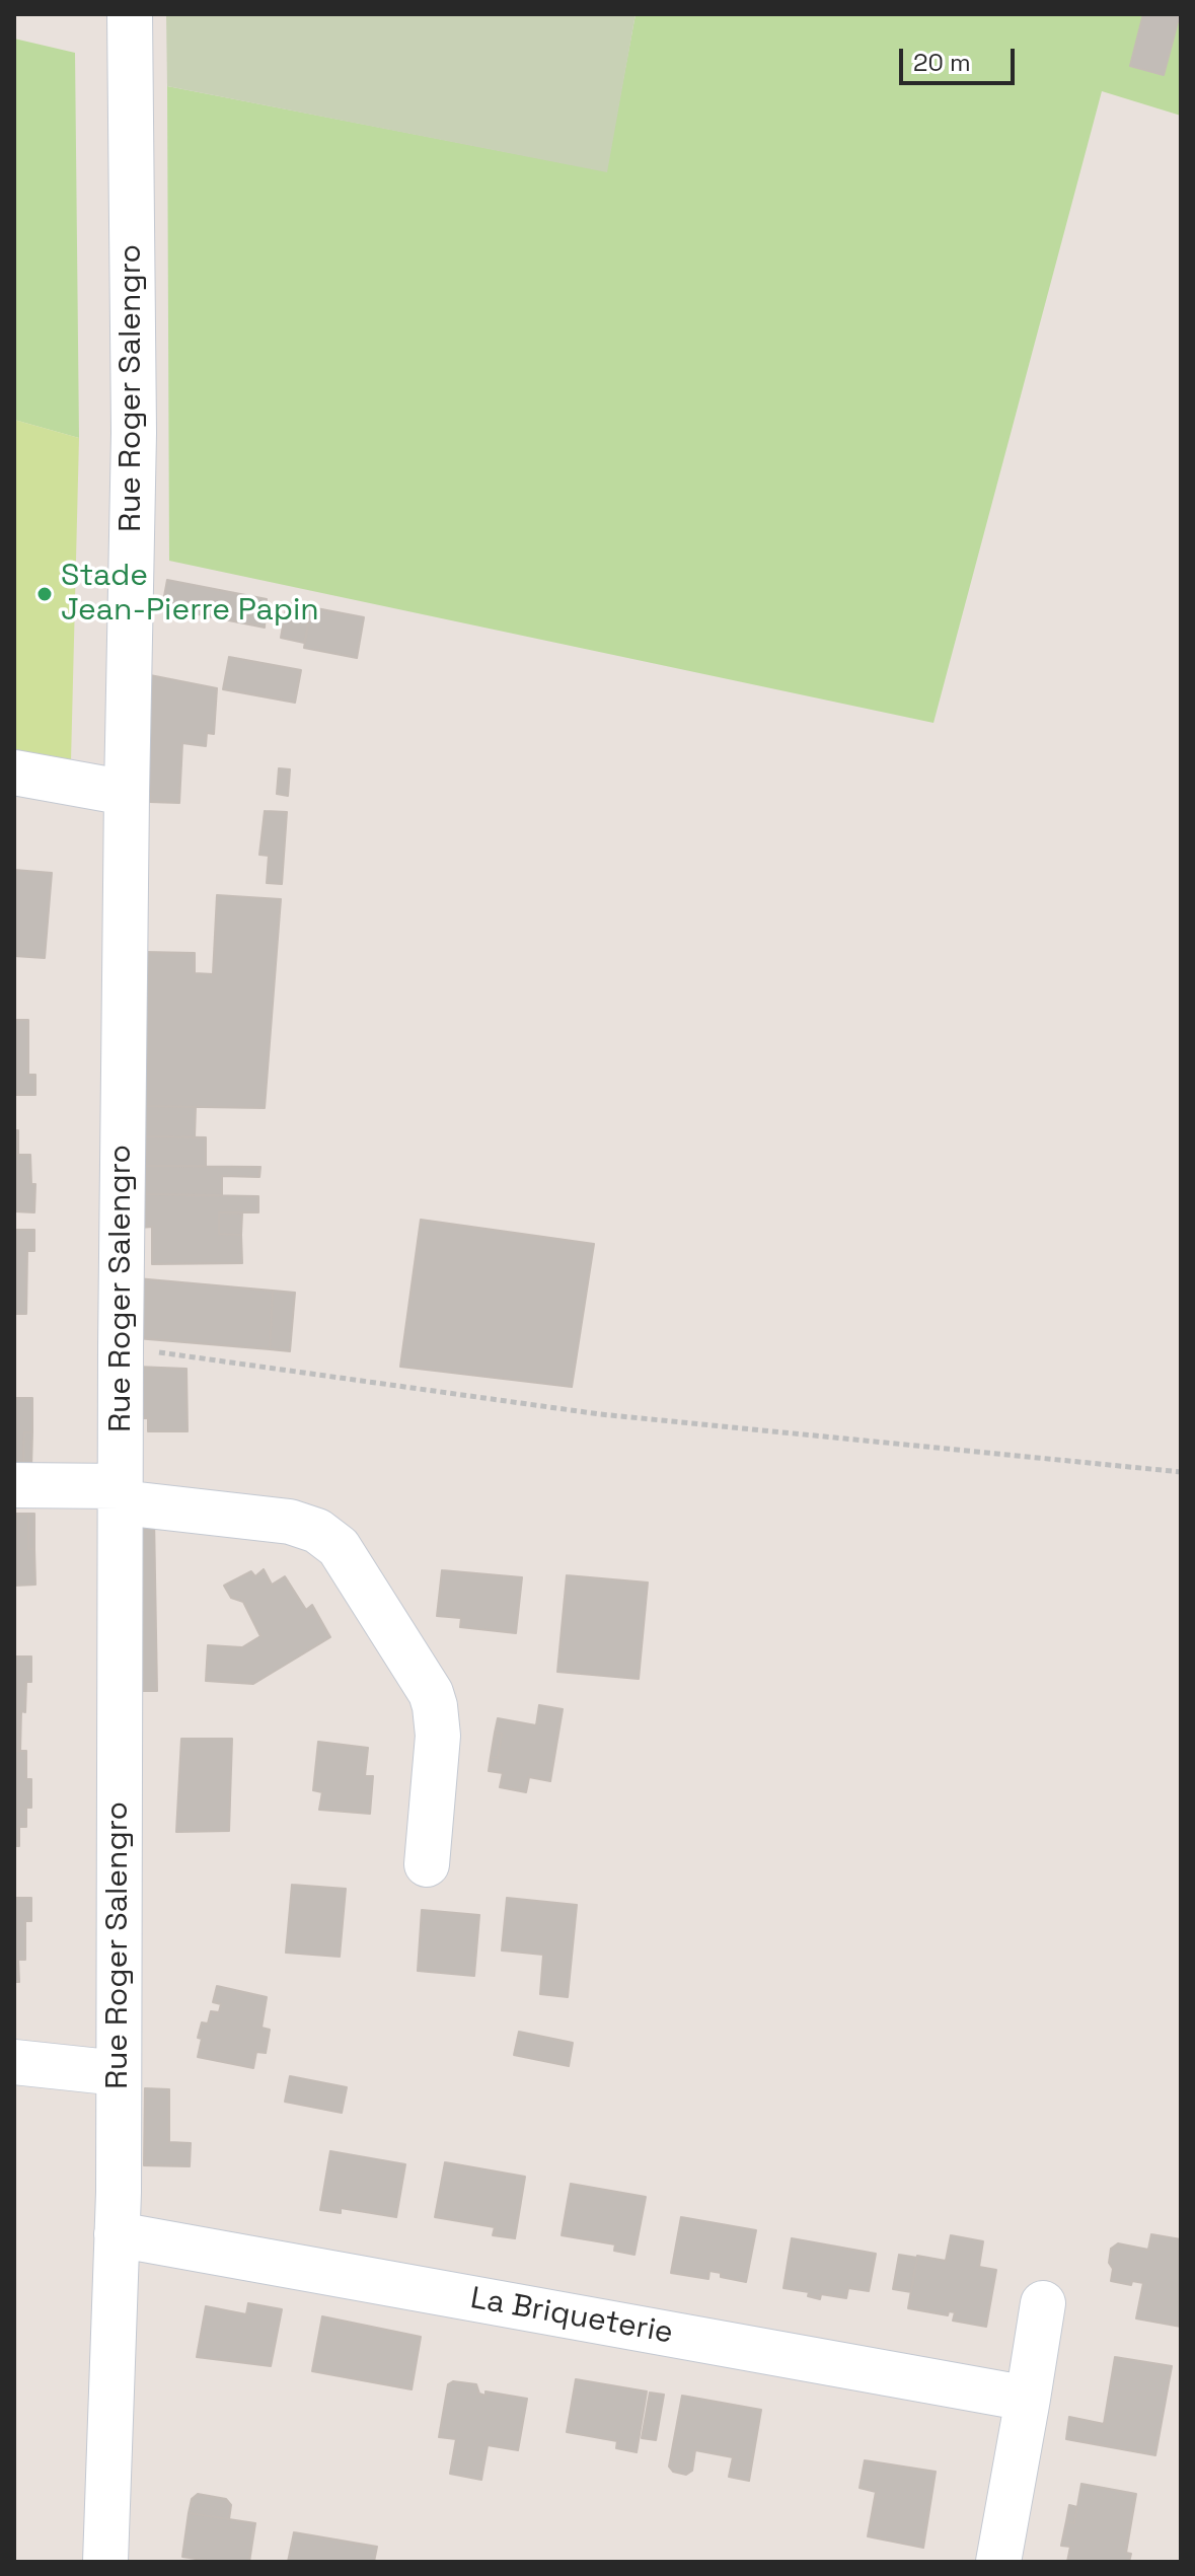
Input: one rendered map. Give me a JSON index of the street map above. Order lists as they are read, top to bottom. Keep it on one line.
{"streets":{"street":["Rue Roger Salengro","La Briqueterie"]},"crossings":[["Rue Roger Salengro","La Briqueterie"]],"places":["Stade Jean-Pierre Papin"],"scale_bar":"20 m"}
